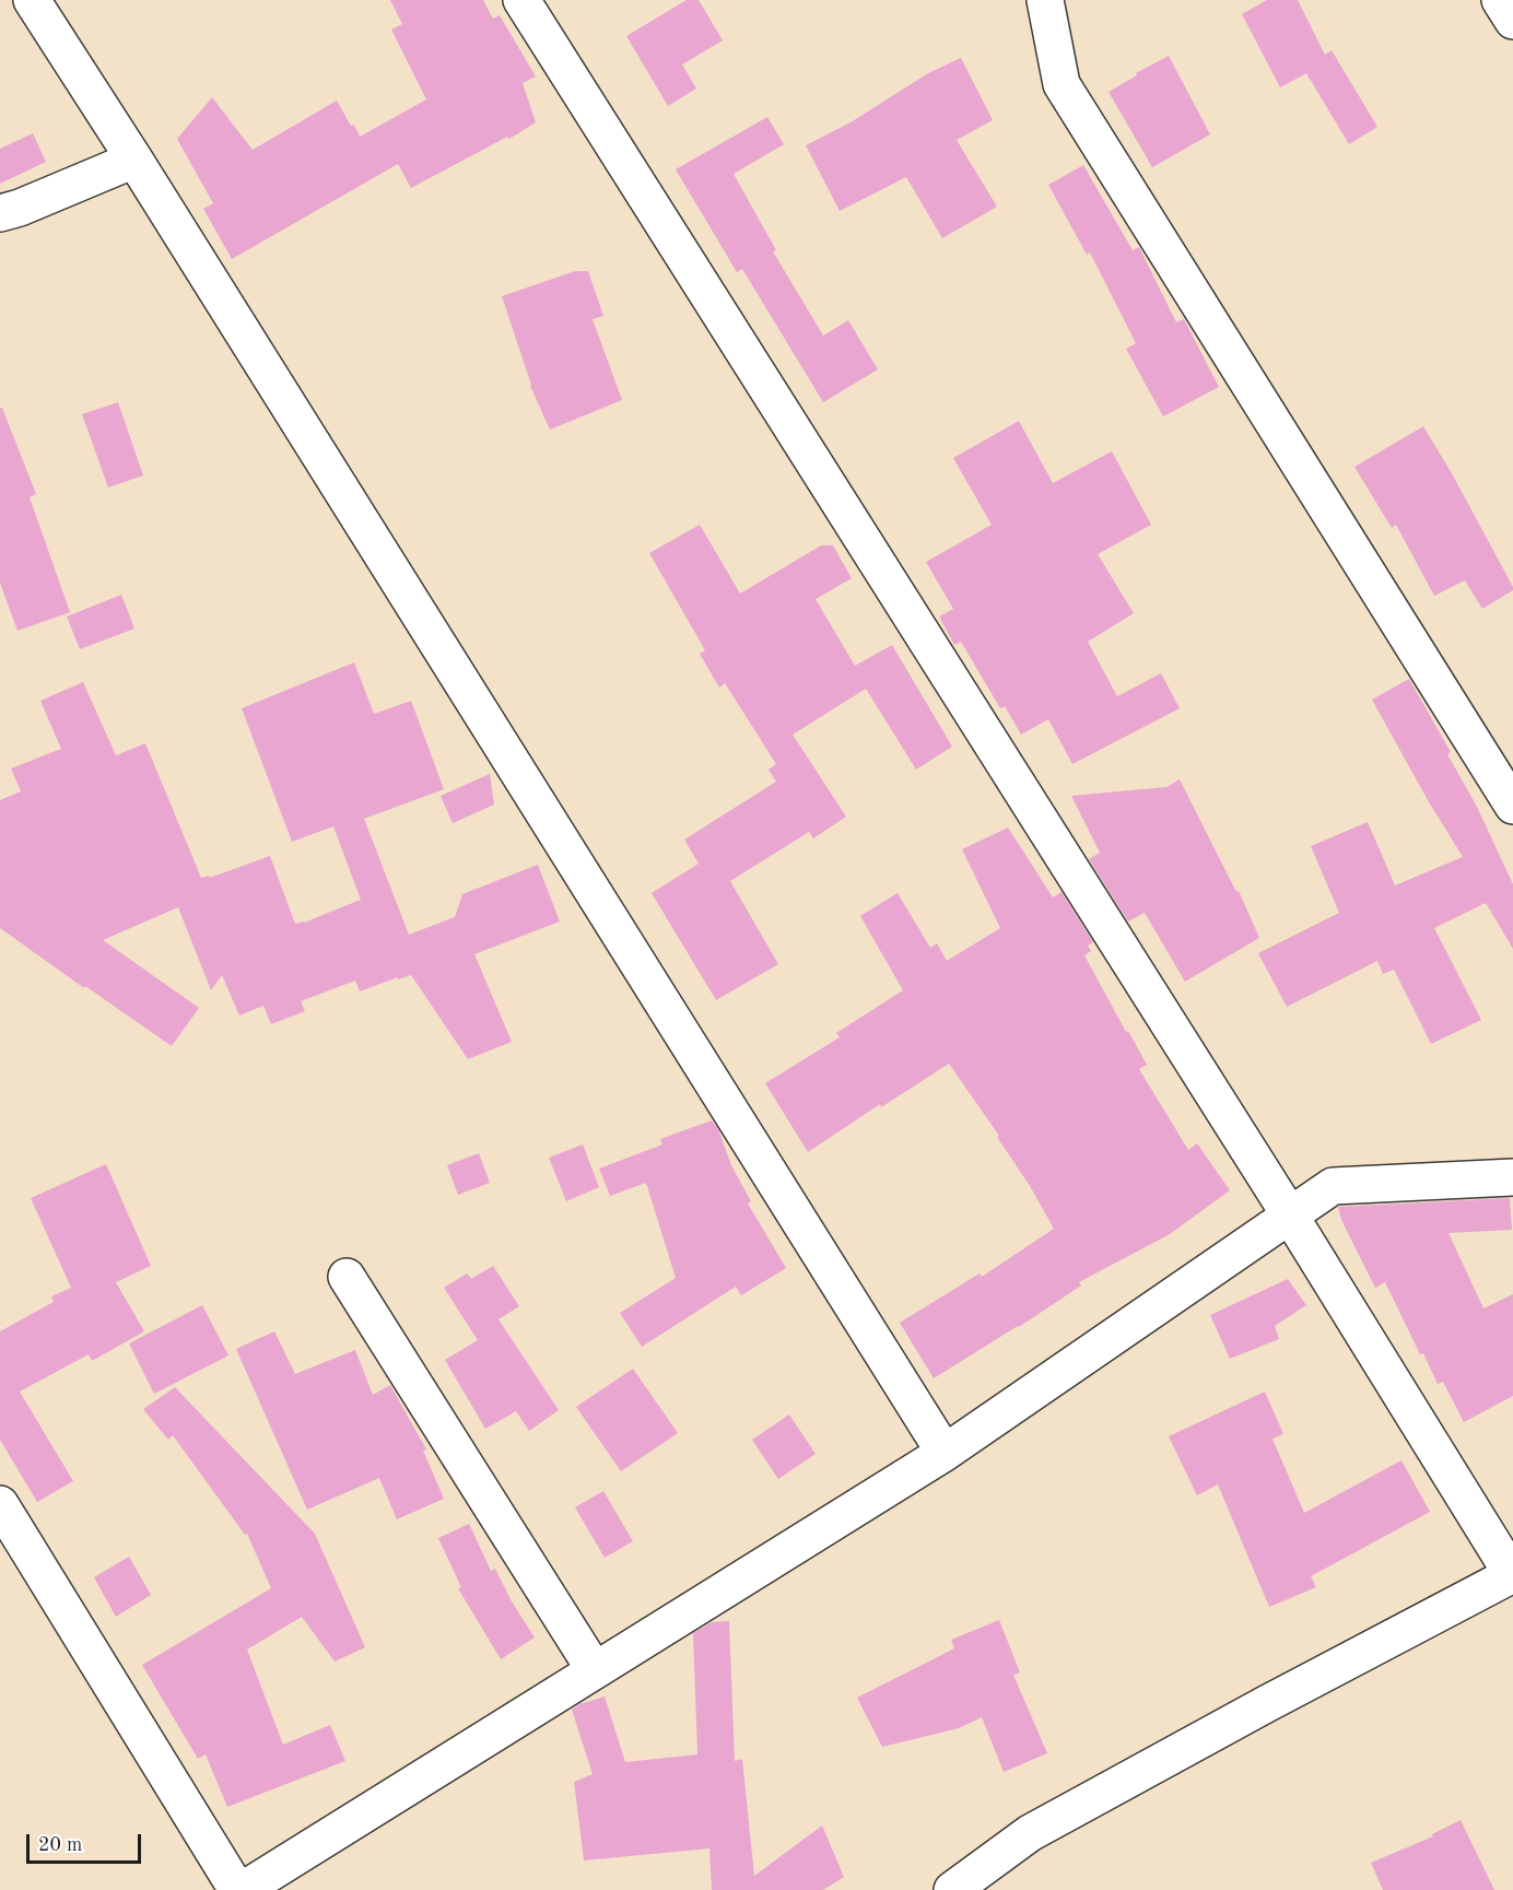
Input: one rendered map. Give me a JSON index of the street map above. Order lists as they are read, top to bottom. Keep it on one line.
{"scale_bar":"20 m"}
